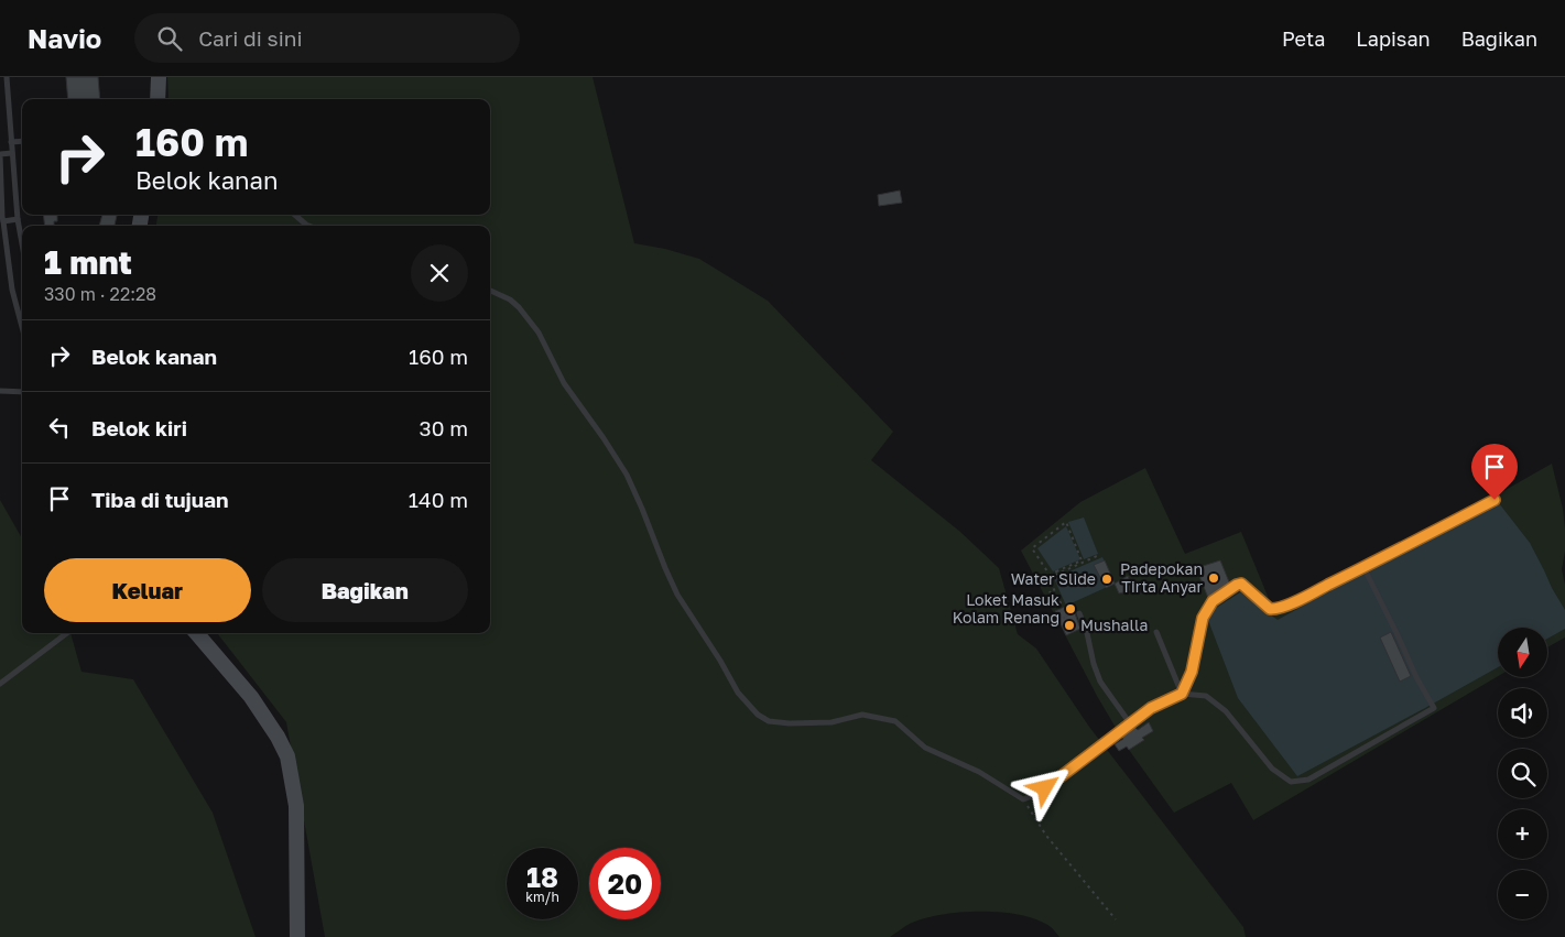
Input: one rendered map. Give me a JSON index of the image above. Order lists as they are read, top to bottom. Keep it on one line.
{"places":["Padepokan Tirta Anyar","Water Slide","Loket Masuk Kolam Renang","Mushalla"],"north":"bottom","page":{"header":"Navio","search":"Cari di sini","nav":["Peta","Lapisan","Bagikan"],"turn":["160 m","Belok kanan"],"heading":["1 mnt","330 m · 22:28"],"list":[{"name":"Belok kanan","value":"160 m"},{"name":"Belok kiri","value":"30 m"},{"name":"Tiba di tujuan","value":"140 m"}],"buttons":["Keluar","Bagikan"],"map_buttons":["+","−"],"speed":"18 km/h","limit":"20"}}
